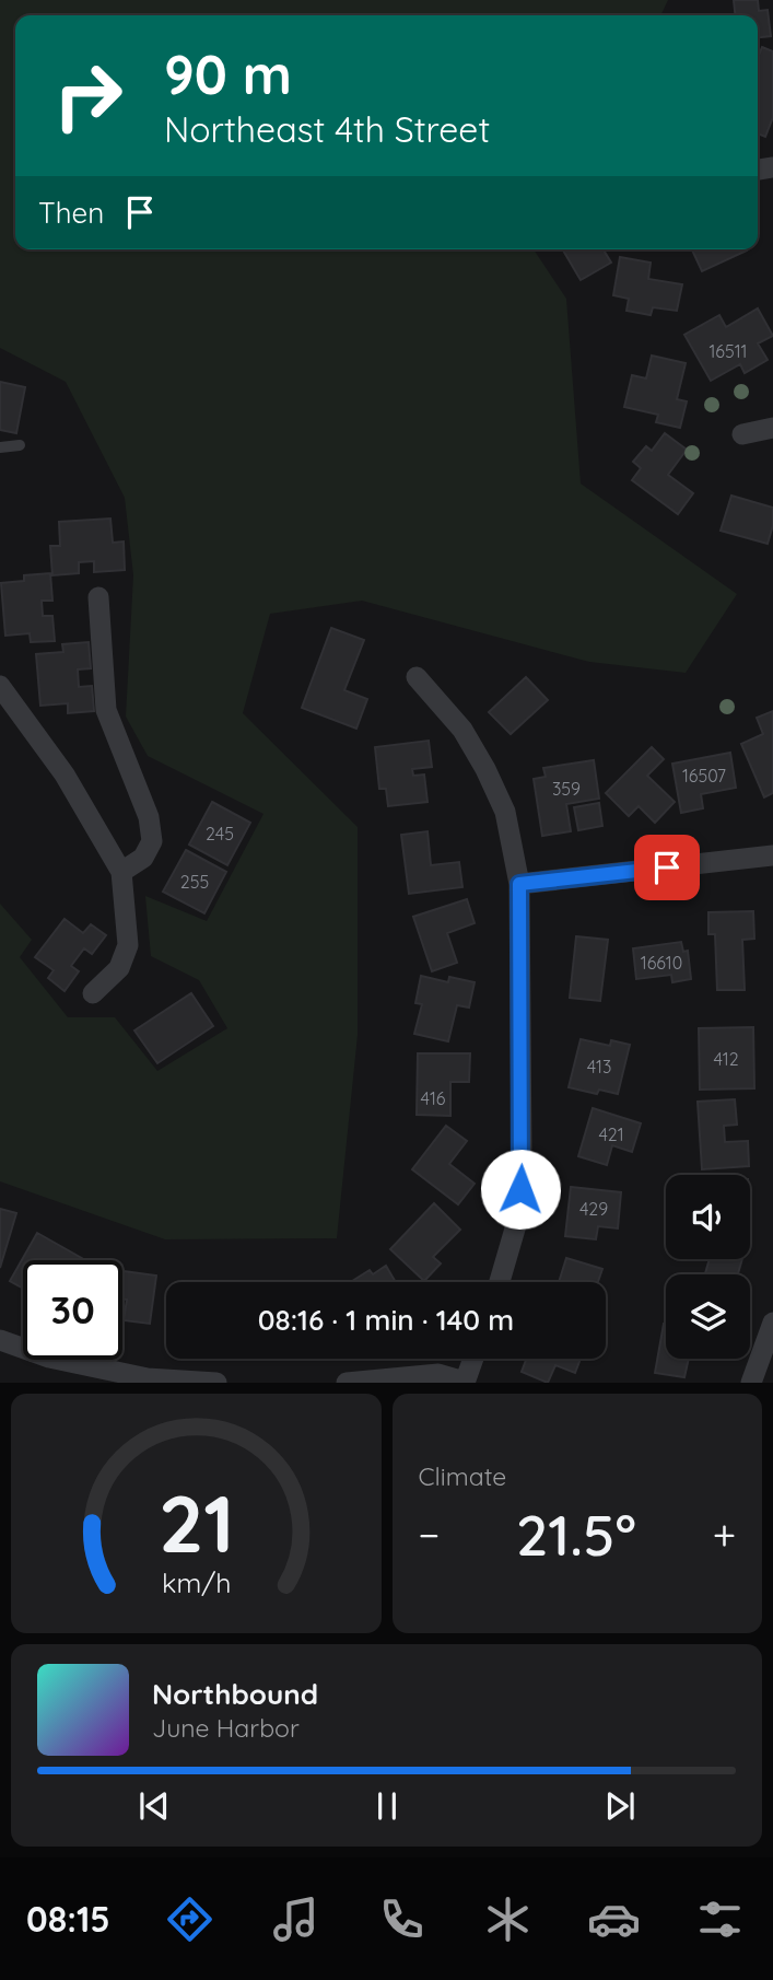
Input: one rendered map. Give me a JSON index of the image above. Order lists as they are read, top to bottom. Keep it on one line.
{"house_numbers":["16511","16507","359","245","255","16610","412","413","416","421","429"],"page":{"turn":["90 m","Northeast 4th Street"],"then":"Then","limit":"30","trip":"08:16 · 1 min · 140 m","tile":"Climate","heat":["−","21.5°","+"],"song":["Northbound","June Harbor"],"tabs":"08:15","gauge":["21","km/h"]}}
